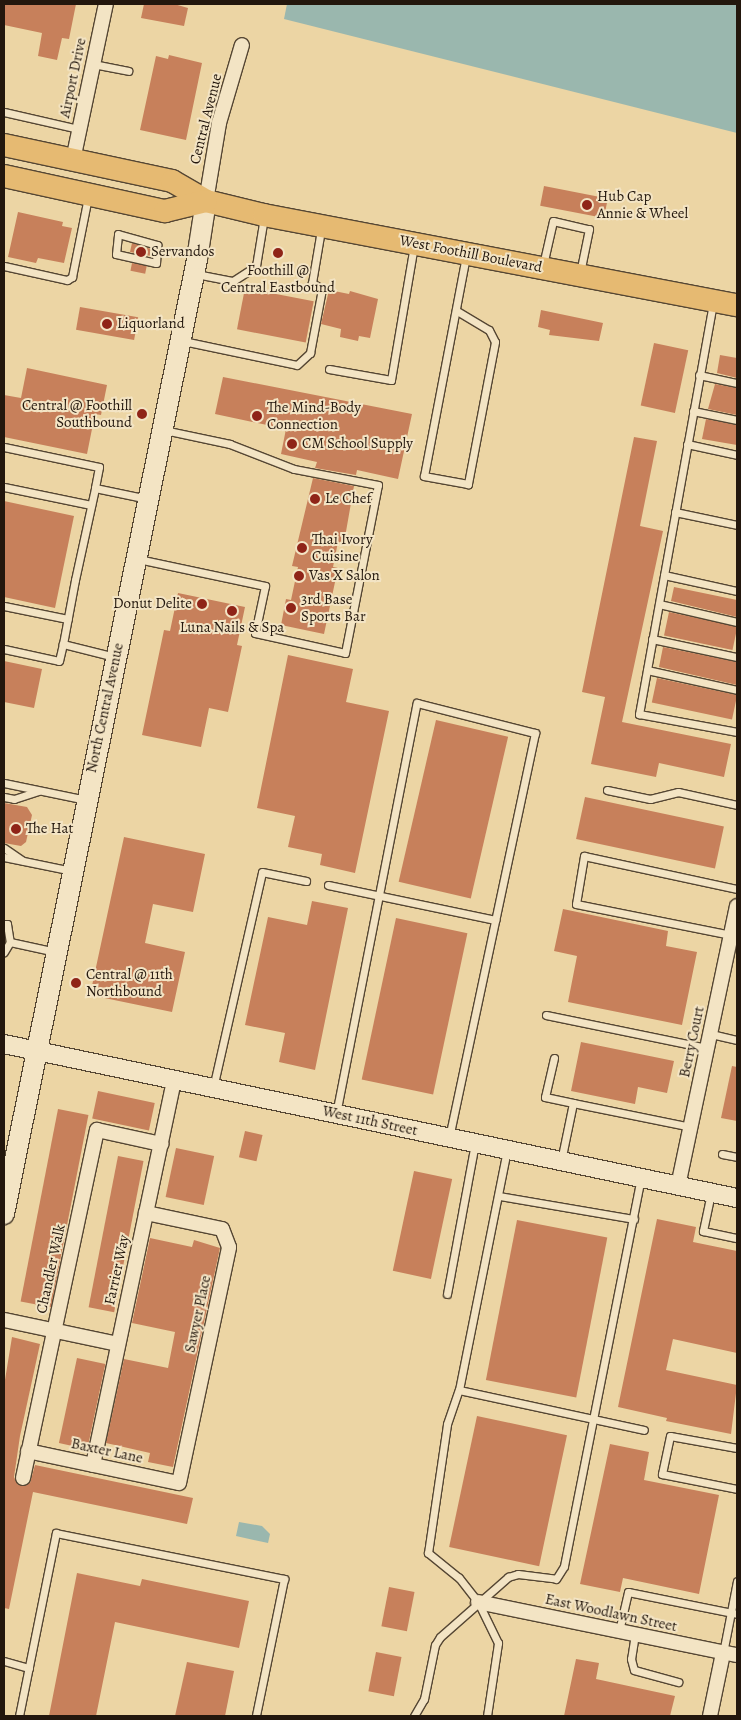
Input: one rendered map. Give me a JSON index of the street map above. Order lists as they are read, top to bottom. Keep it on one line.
{"streets":{"main road":["West Foothill Boulevard","North Central Avenue"],"street":["Airport Drive","Central Avenue","Berry Court","West 11th Street","Chandler Walk","Farrier Way","Sawyer Place","Baxter Lane","East Woodlawn Street"]},"crossings":[["Airport Drive","West Foothill Boulevard"],["Central Avenue","West Foothill Boulevard"],["Central Avenue","North Central Avenue"],["West Foothill Boulevard","North Central Avenue"],["North Central Avenue","West 11th Street"],["Berry Court","West 11th Street"],["West 11th Street","Farrier Way"],["Chandler Walk","Farrier Way"],["Chandler Walk","Baxter Lane"],["Farrier Way","Sawyer Place"],["Farrier Way","Baxter Lane"],["Sawyer Place","Baxter Lane"]],"places":["Hub Cap Annie & Wheel","Servandos","Foothill @ Central Eastbound","Liquorland","Central @ Foothill Southbound","The Mind-Body Connection","CM School Supply","Le Chef","Thai Ivory Cuisine","Vas X Salon","Donut Delite","3rd Base Sports Bar","Luna Nails & Spa","The Hat","Central @ 11th Northbound"]}
